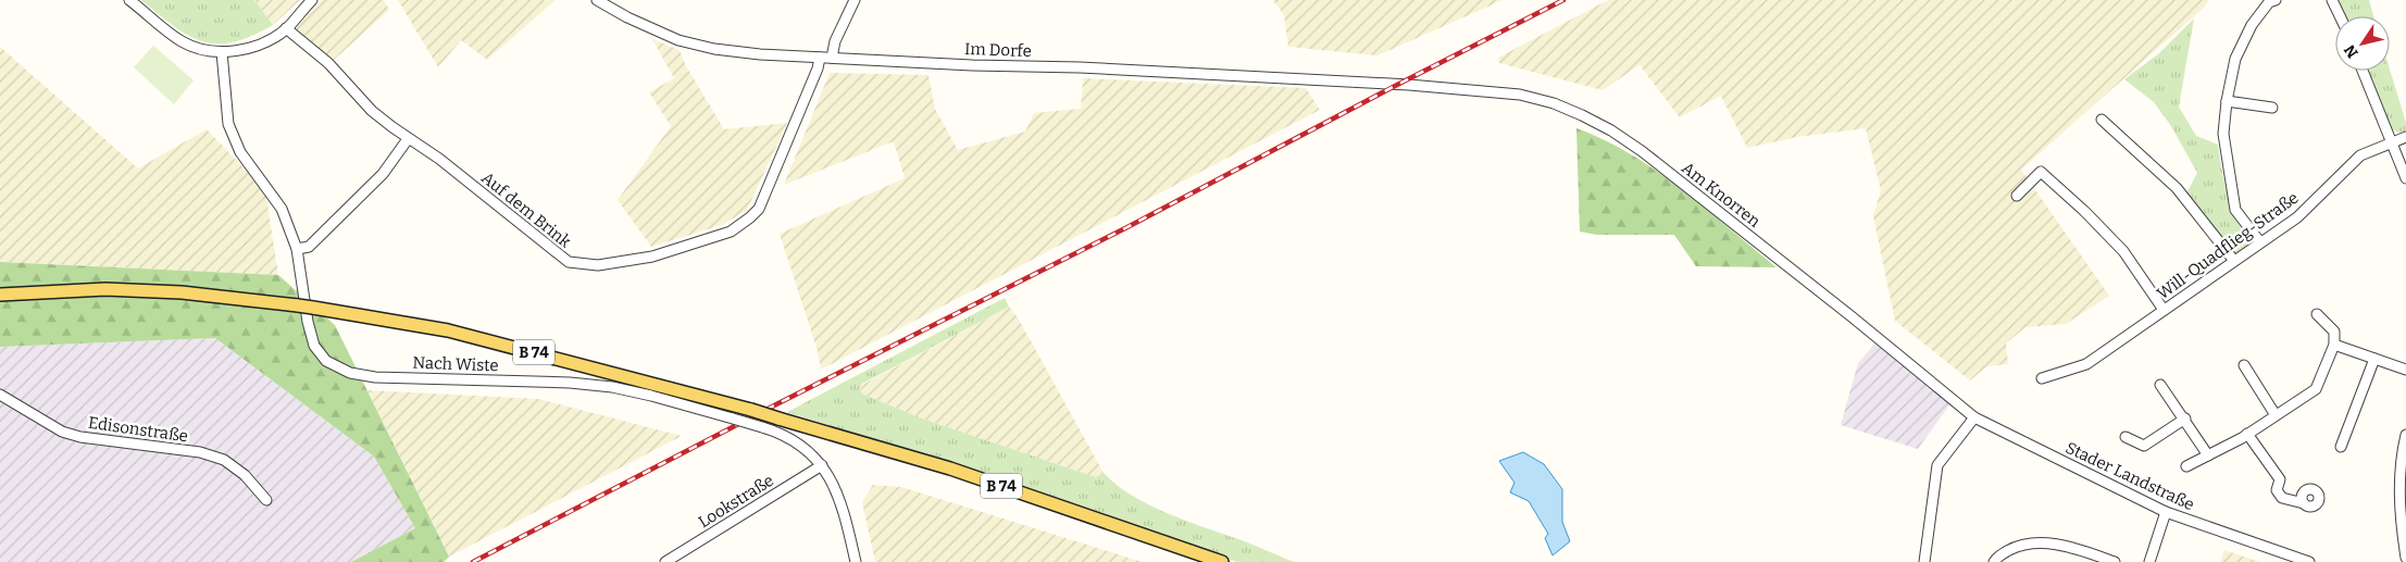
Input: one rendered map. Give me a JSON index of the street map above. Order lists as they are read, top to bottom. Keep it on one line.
{"streets":{"main road":["B 74"],"street":["Im Dorfe","Am Knorren","Auf dem Brink","Will-Quadflieg-Straße","Nach Wiste","Edisonstraße","Stader Landstraße","Lookstraße"]},"crossings":[["Im Dorfe","Am Knorren"],["Im Dorfe","Auf dem Brink"],["Am Knorren","Stader Landstraße"],["Nach Wiste","Lookstraße"]],"north":"bottom left"}
